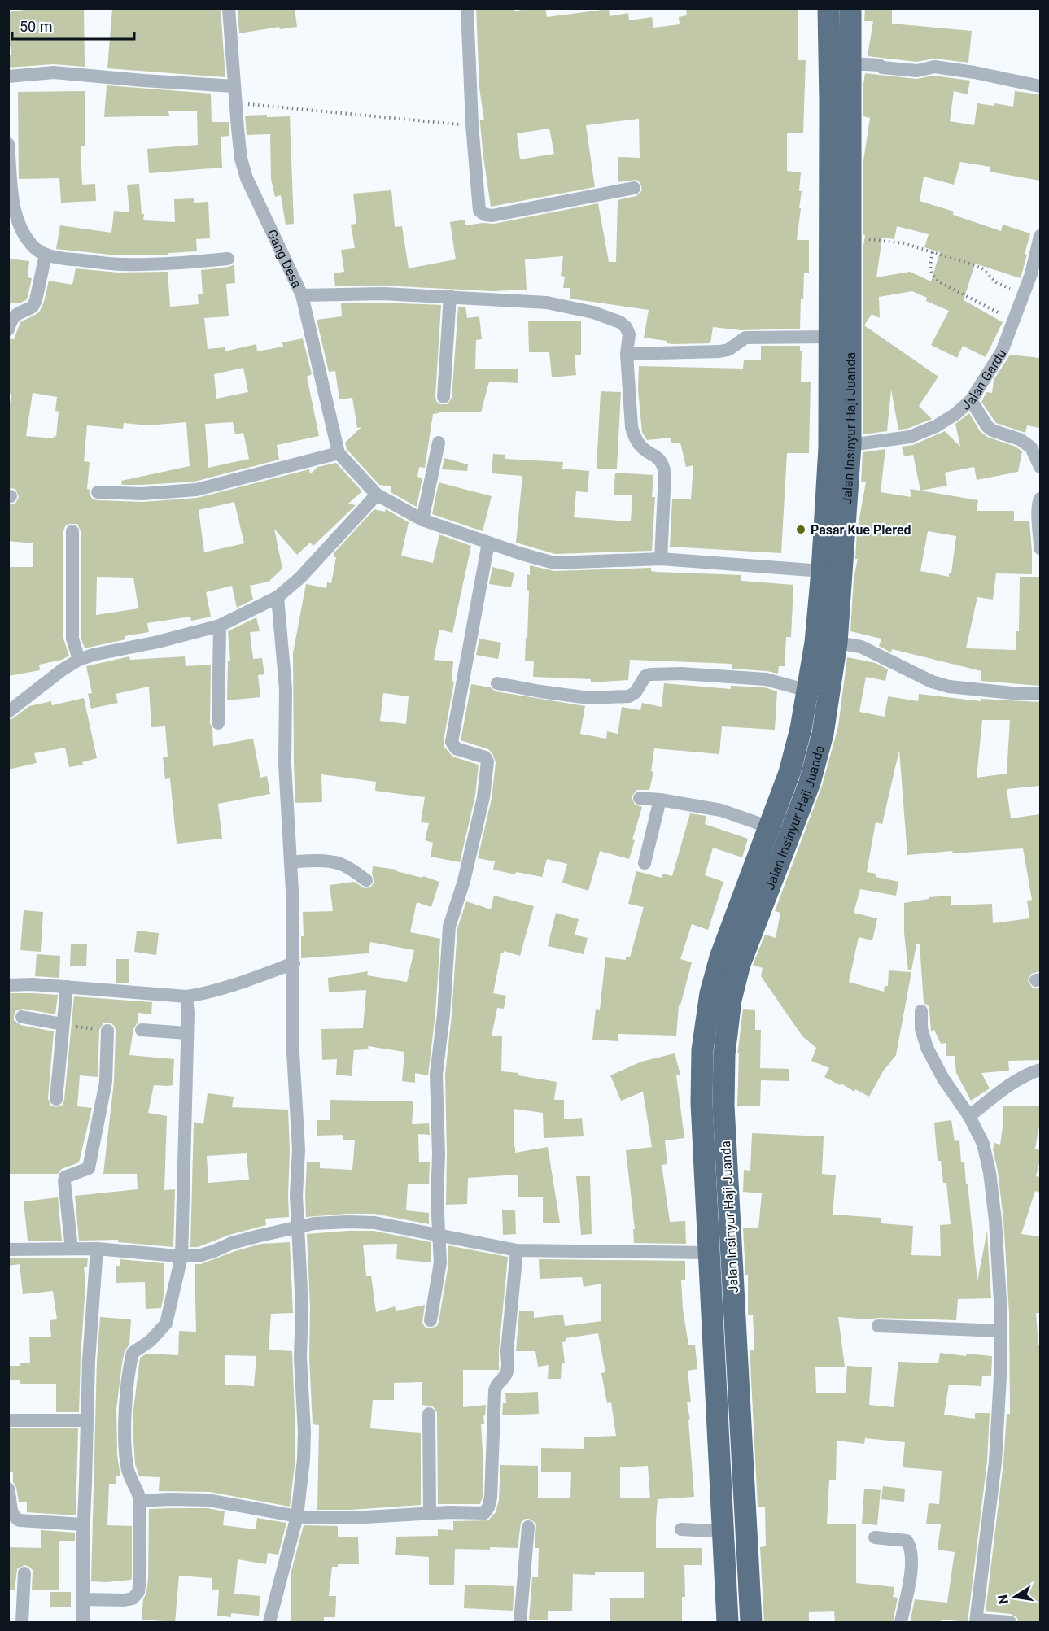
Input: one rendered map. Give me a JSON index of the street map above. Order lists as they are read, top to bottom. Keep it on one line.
{"streets":{"highway":["Jalan Insinyur Haji Juanda"],"street":["Gang Desa","Jalan Gardu"]},"crossings":[["Gang Desa","Jalan Insinyur Haji Juanda"],["Jalan Gardu","Jalan Insinyur Haji Juanda"]],"places":["Pasar Kue Plered"],"scale_bar":"50 m","north":"left"}
